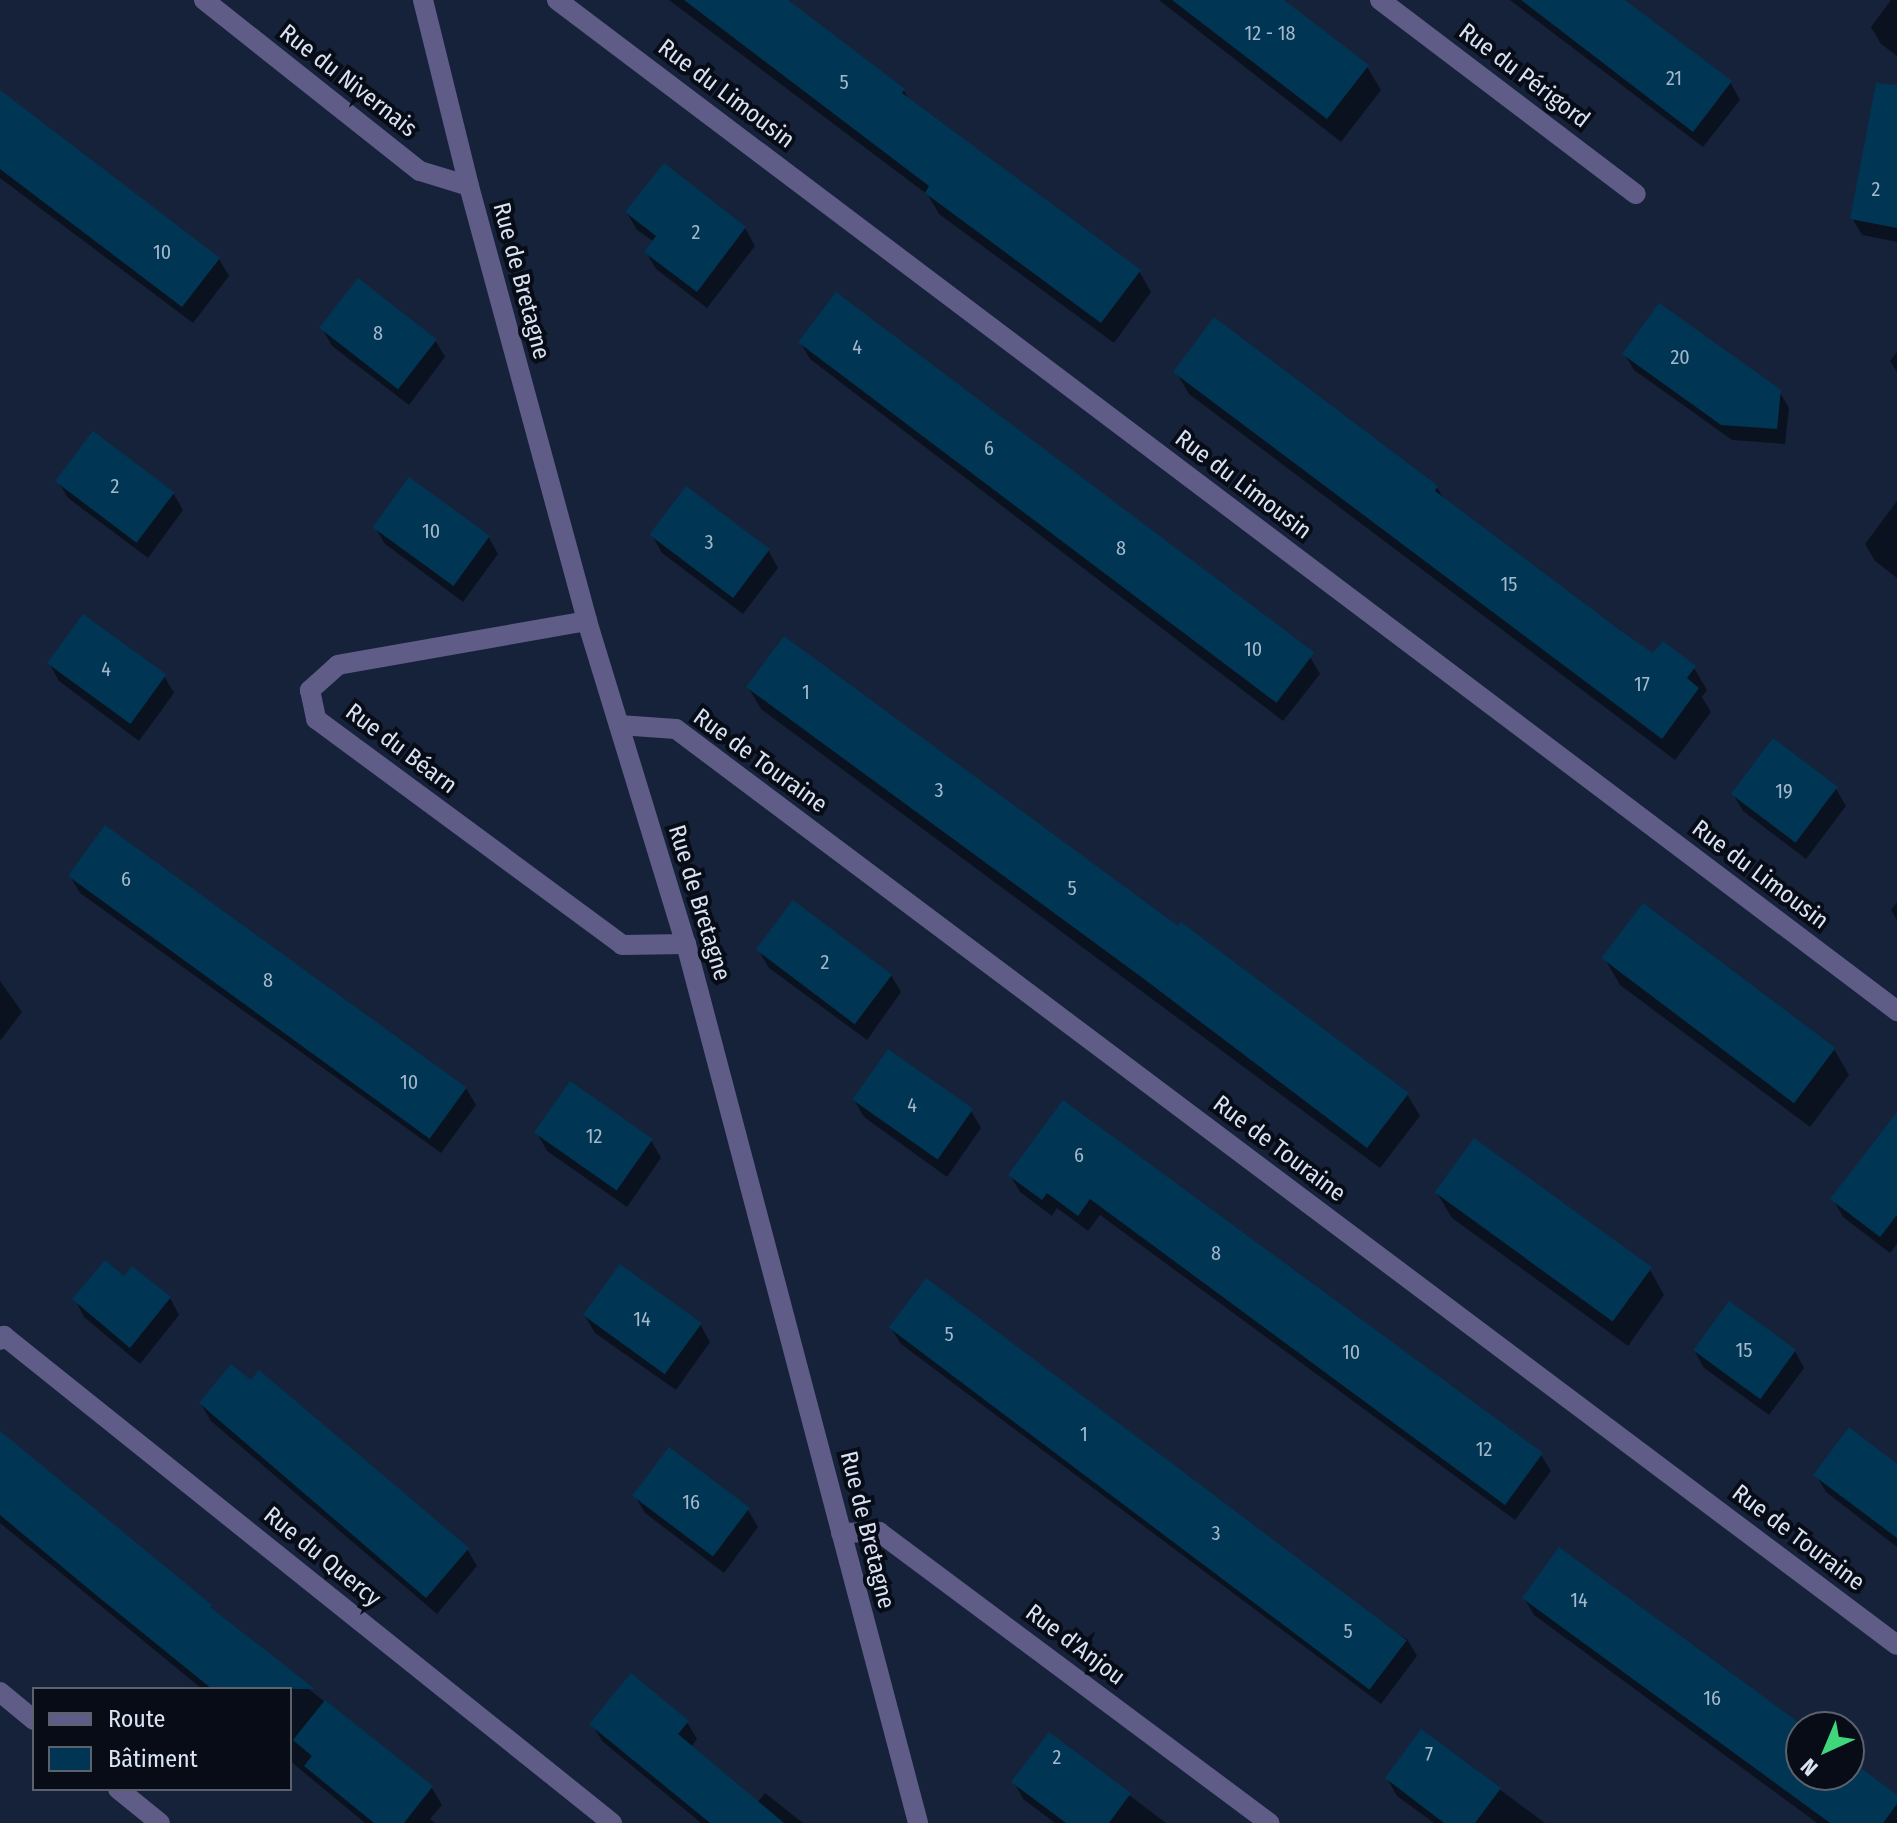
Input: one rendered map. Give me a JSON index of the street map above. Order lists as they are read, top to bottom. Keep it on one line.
{"streets":{"street":["Rue du Périgord","Rue du Nivernais","Rue du Limousin","Rue de Bretagne","Rue du Béarn","Rue de Touraine","Rue du Quercy","Rue d'Anjou"]},"crossings":[["Rue du Nivernais","Rue de Bretagne"],["Rue de Bretagne","Rue du Béarn"],["Rue de Bretagne","Rue de Touraine"],["Rue de Bretagne","Rue d'Anjou"]],"house_numbers":["12 - 18","21","5","2","2","10","8","4","20","6","2","10","3","8","15","10","4","17","1","3","19","6","5","2","8","10","4","12","6","8","14","5","15","10","1","12","16","3","14","5","16","7","2"],"legend":["Route","Bâtiment"],"north":"bottom left"}
